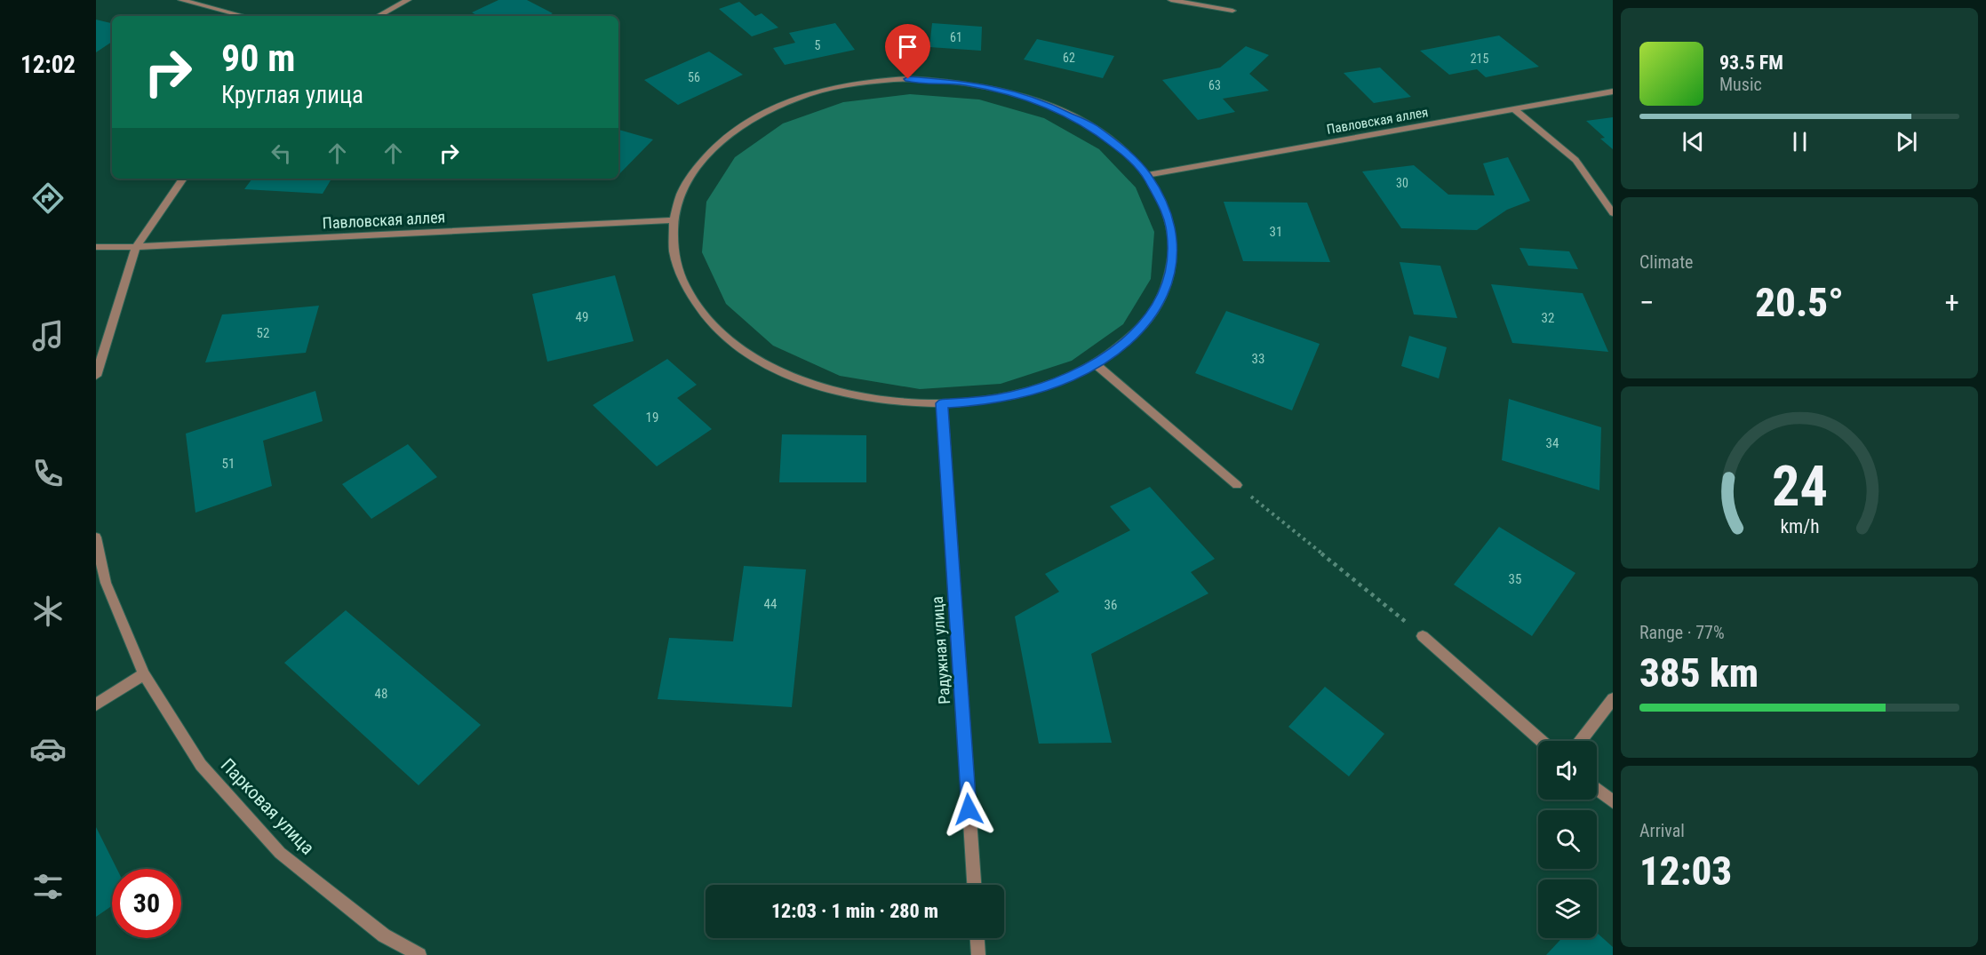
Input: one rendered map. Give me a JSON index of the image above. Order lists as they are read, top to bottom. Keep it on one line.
{"streets":{"street":["Павловская аллея","Радужная улица","Парковая улица"]},"house_numbers":["61","5","62","215","56","63","30","31","49","32","52","33","19","34","51","35","44","36","48"],"page":{"tabs":"12:02","turn":["90 m","Круглая улица"],"song":["93.5 FM","Music"],"tile":["Climate",["Range · 77%","385 km"],["Arrival","12:03"]],"heat":["−","20.5°","+"],"limit":"30","trip":"12:03 · 1 min · 280 m","gauge":["24","km/h"]}}
